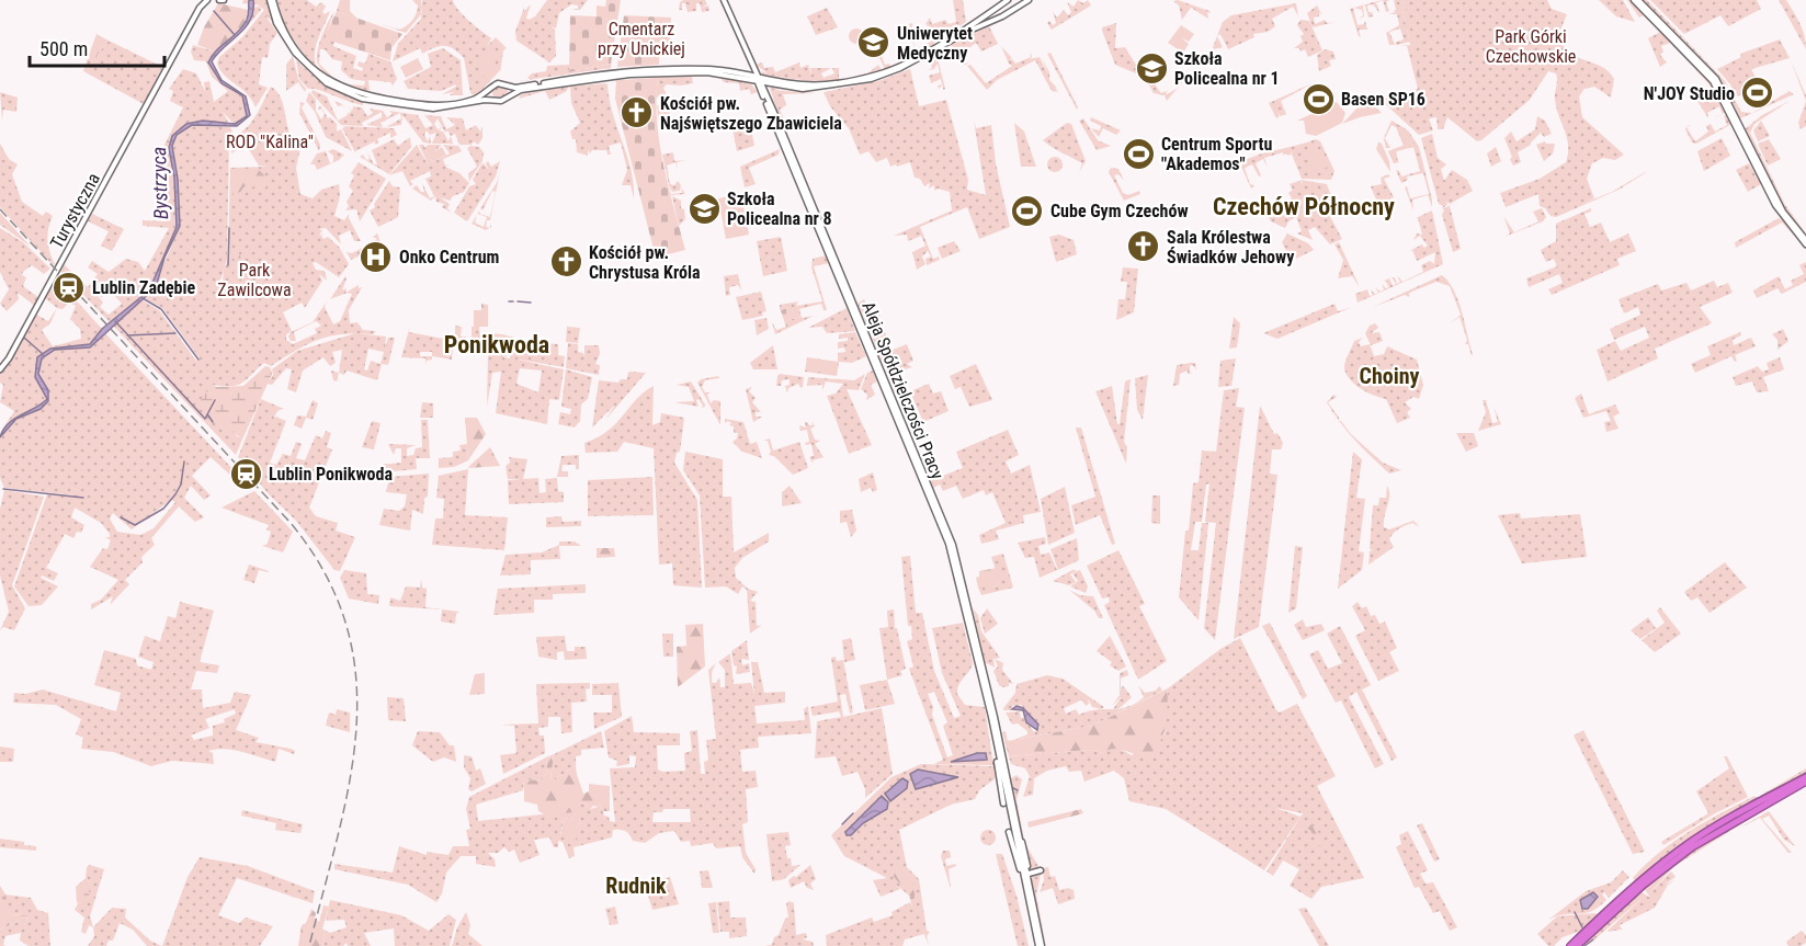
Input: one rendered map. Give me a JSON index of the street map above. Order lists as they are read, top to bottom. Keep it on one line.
{"streets":{"main road":["Turystyczna","Aleja Spółdzielczości Pracy"]},"districts":["Czechów Północny","Ponikwoda","Choiny","Rudnik"],"water":["Bystrzyca"],"parks":["Cmentarz przy Unickiej","Park Górki Czechowskie","ROD \"Kalina\"","Park Zawilcowa"],"places":{"school or university":["Uniwerytet Medyczny","Szkoła Policealna nr 1","Szkoła Policealna nr 8"],"sports":["N'JOY Studio","Basen SP16","Centrum Sportu \"Akademos\"","Cube Gym Czechów"],"church":["Kościół pw. Najświętszego Zbawiciela","Sala Królestwa Świadków Jehowy","Kościół pw. Chrystusa Króla"],"hospital":["Onko Centrum"],"station":["Lublin Zadębie","Lublin Ponikwoda"]},"scale_bar":"500 m"}
